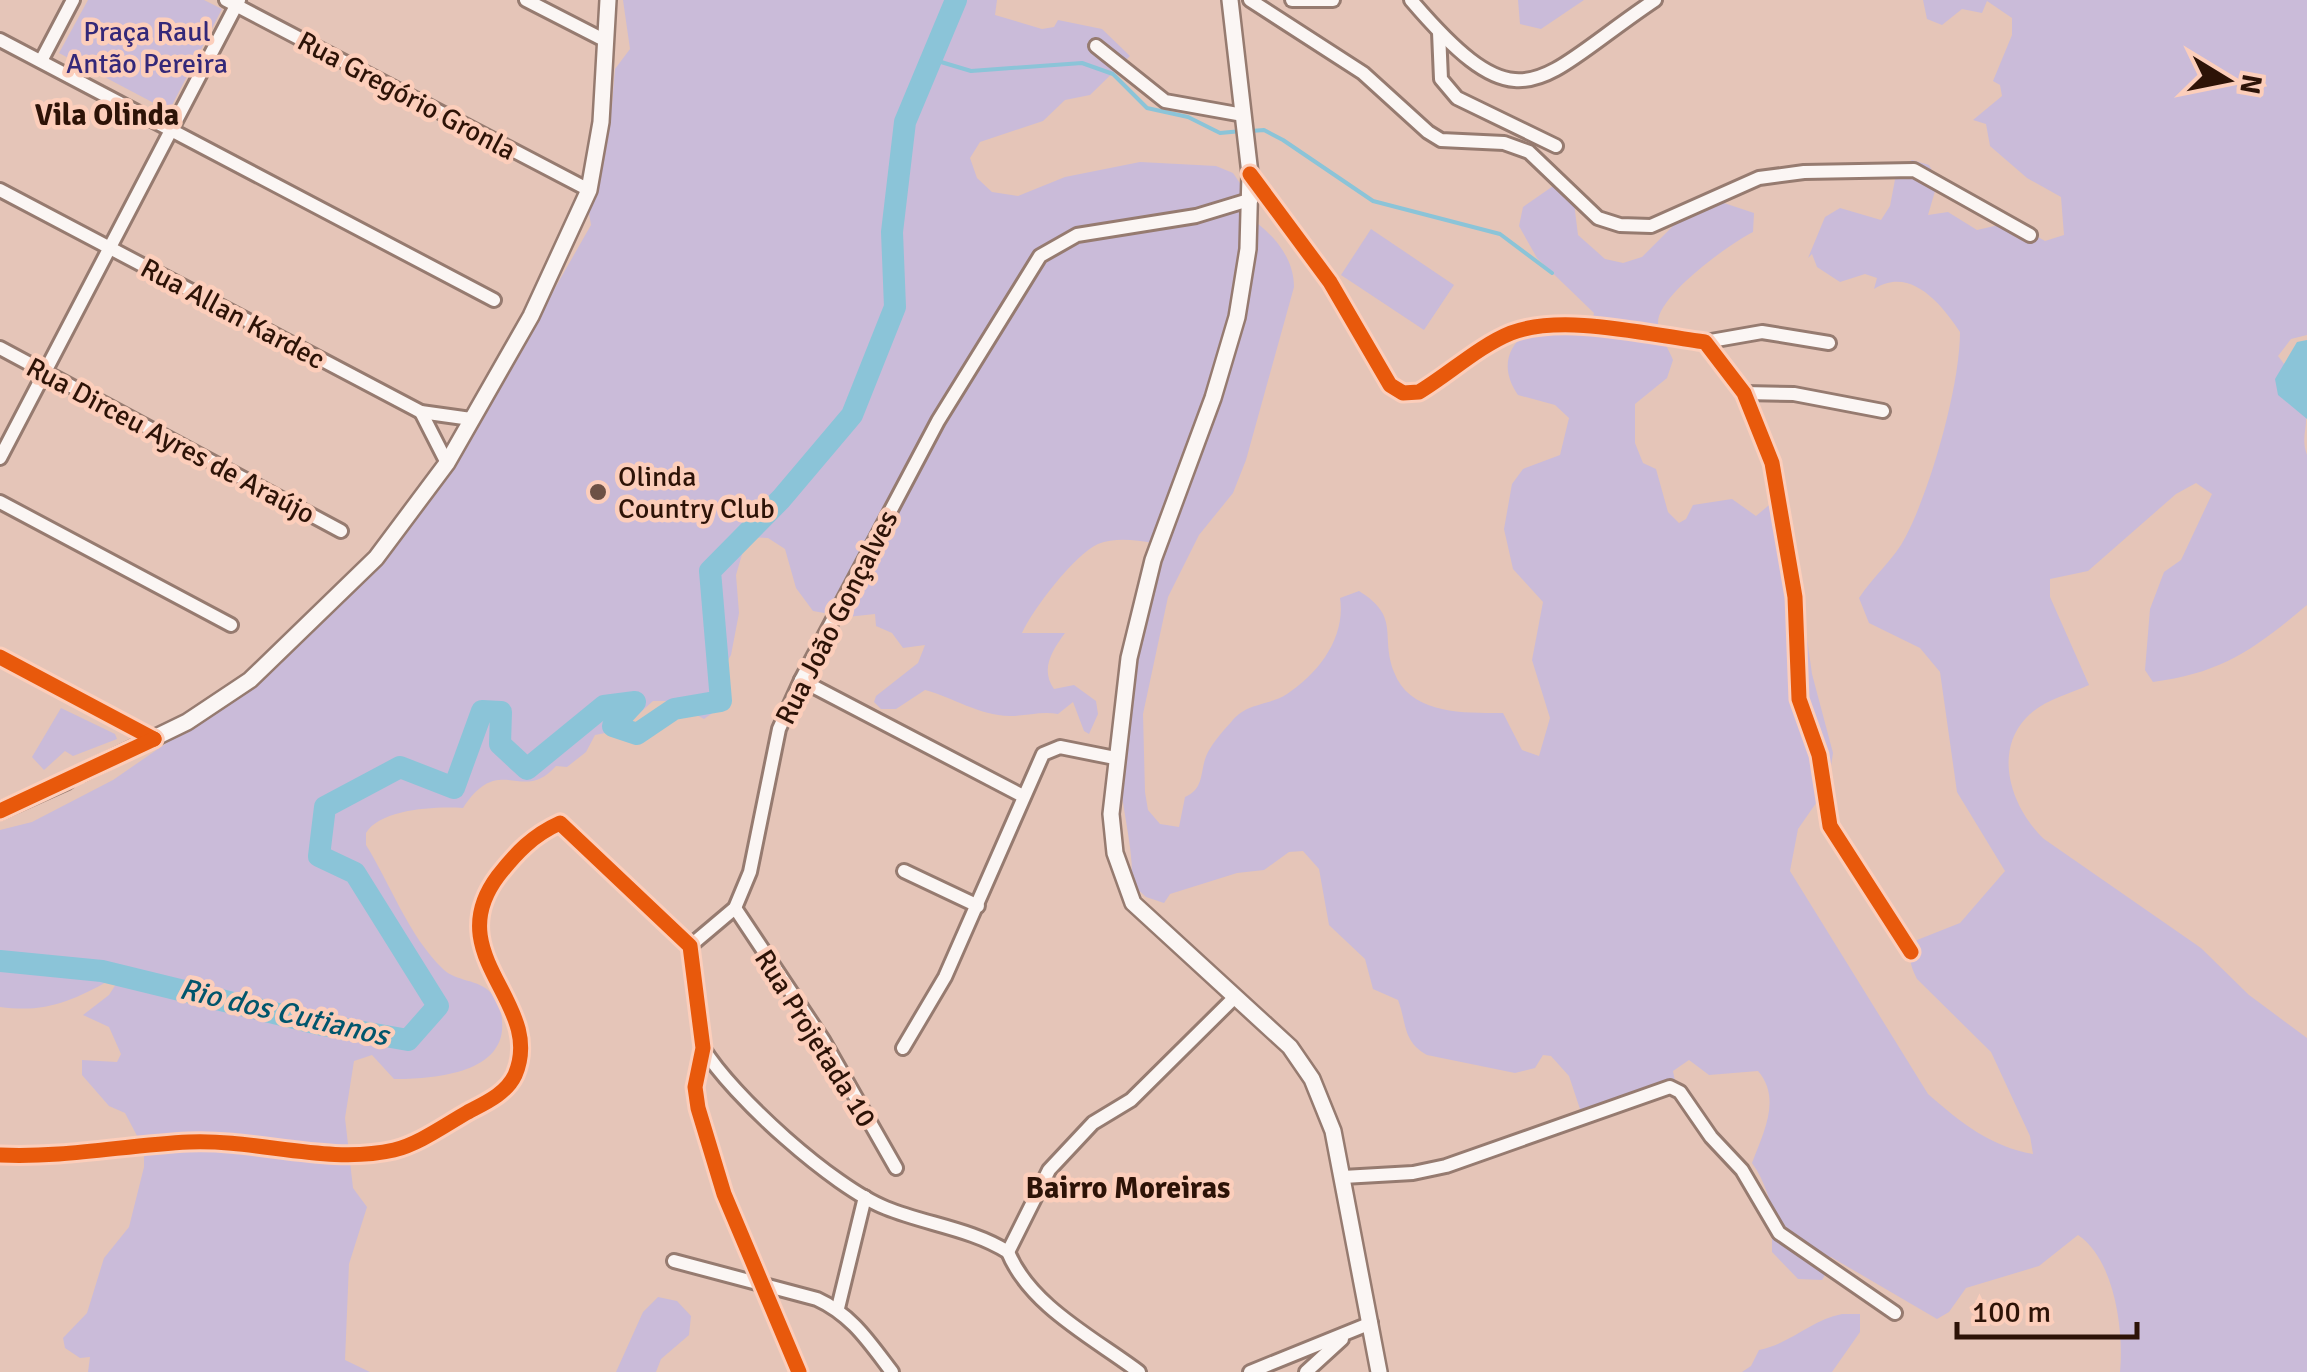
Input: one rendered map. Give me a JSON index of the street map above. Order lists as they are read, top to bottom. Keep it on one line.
{"streets":{"street":["Rua Gregório Gronla","Rua Allan Kardec","Rua Dirceu Ayres de Araújo","Rua João Gonçalves","Rua Projetada 10"]},"crossings":[["Rua João Gonçalves","Rua Projetada 10"]],"districts":["Vila Olinda","Bairro Moreiras"],"water":["Rio dos Cutianos"],"parks":["Praça Raul Antão Pereira"],"places":["Olinda Country Club"],"scale_bar":"100 m","north":"right"}
